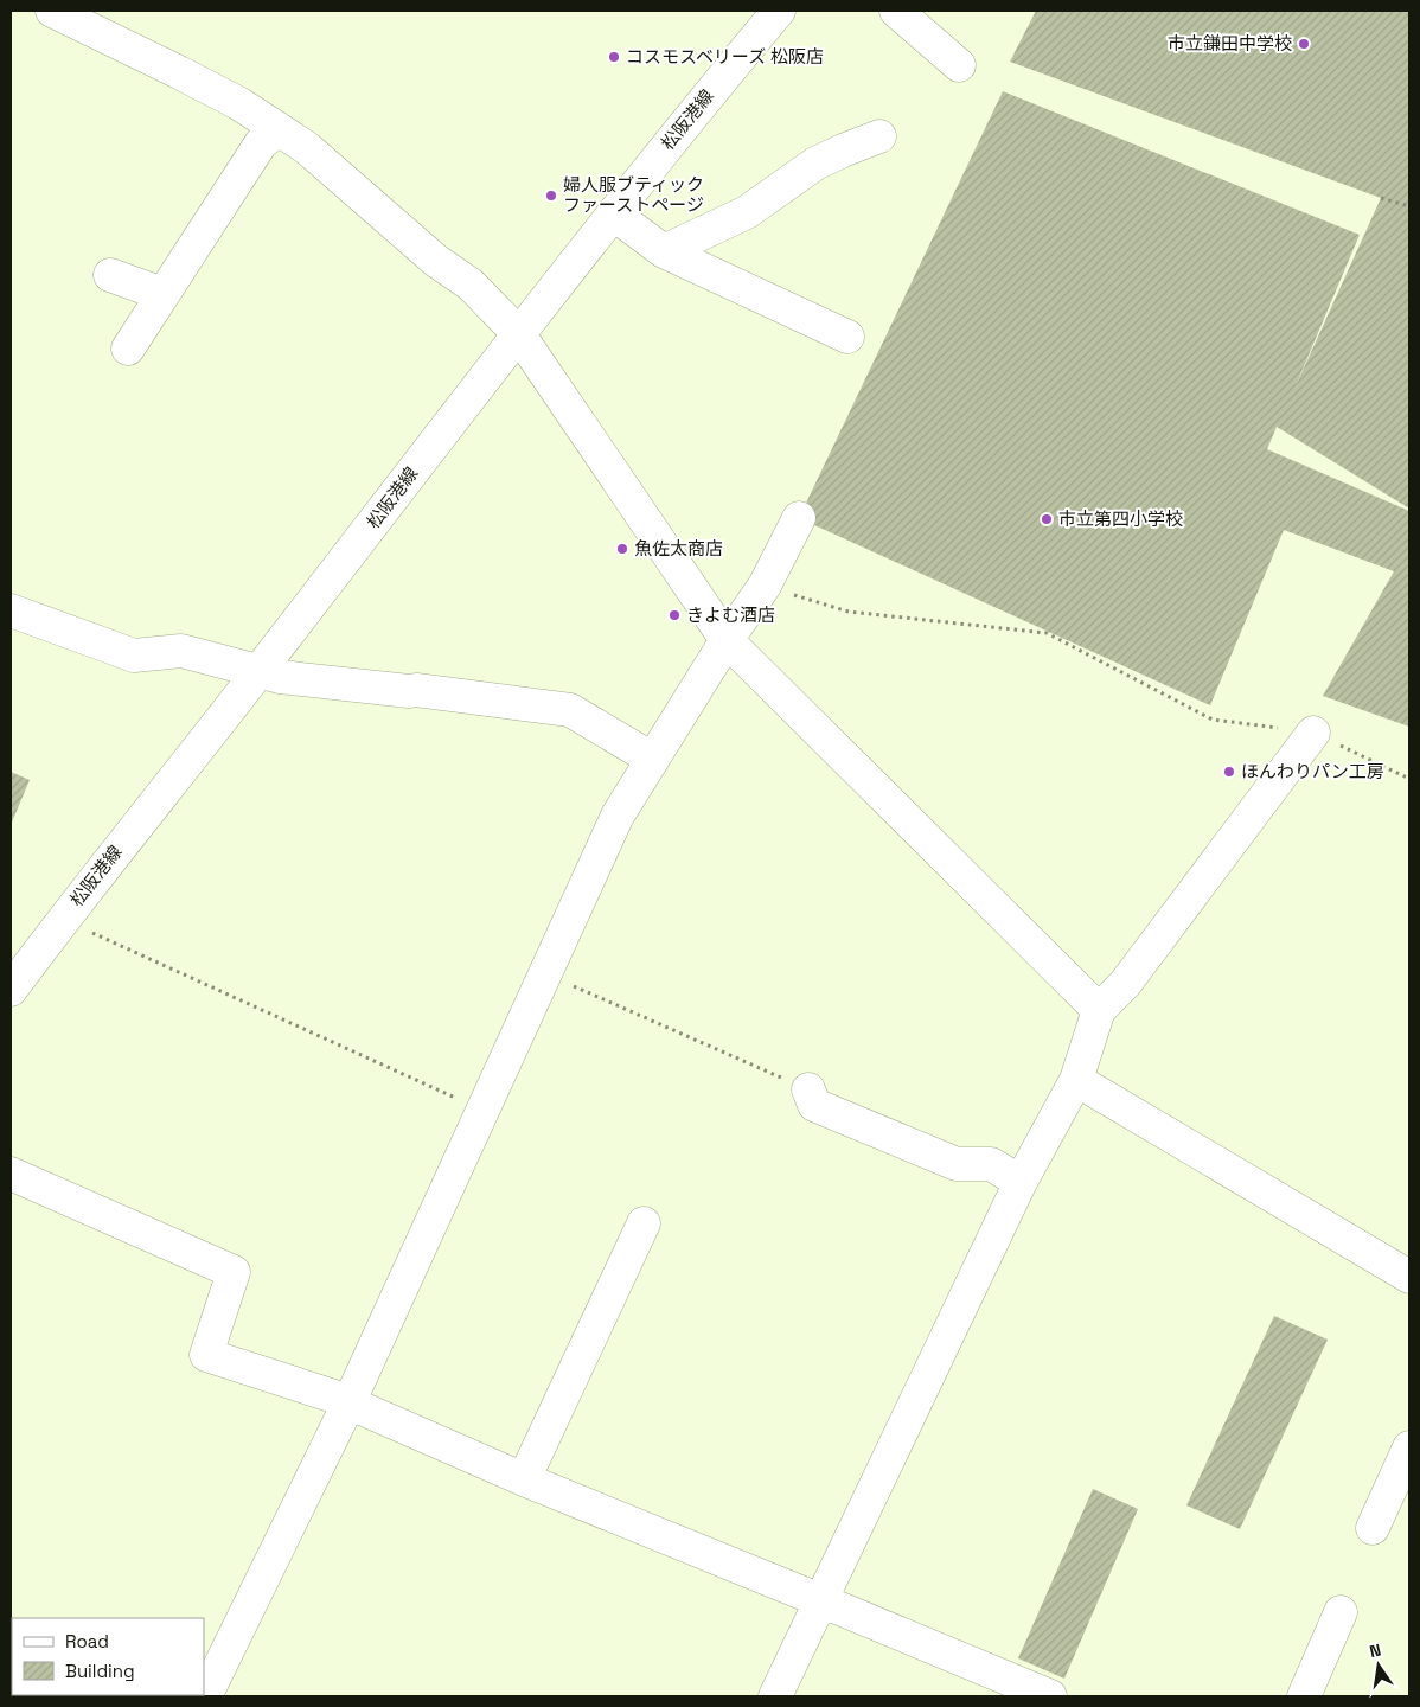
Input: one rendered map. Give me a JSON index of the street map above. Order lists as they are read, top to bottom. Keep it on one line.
{"streets":{"street":["松阪港線"]},"places":["市立鎌田中学校","コスモスベリーズ 松阪店","婦人服ブティック ファーストページ","市立第四小学校","魚佐太商店","きよむ酒店","ほんわりパン工房"],"legend":["Road","Building"],"north":"top"}
